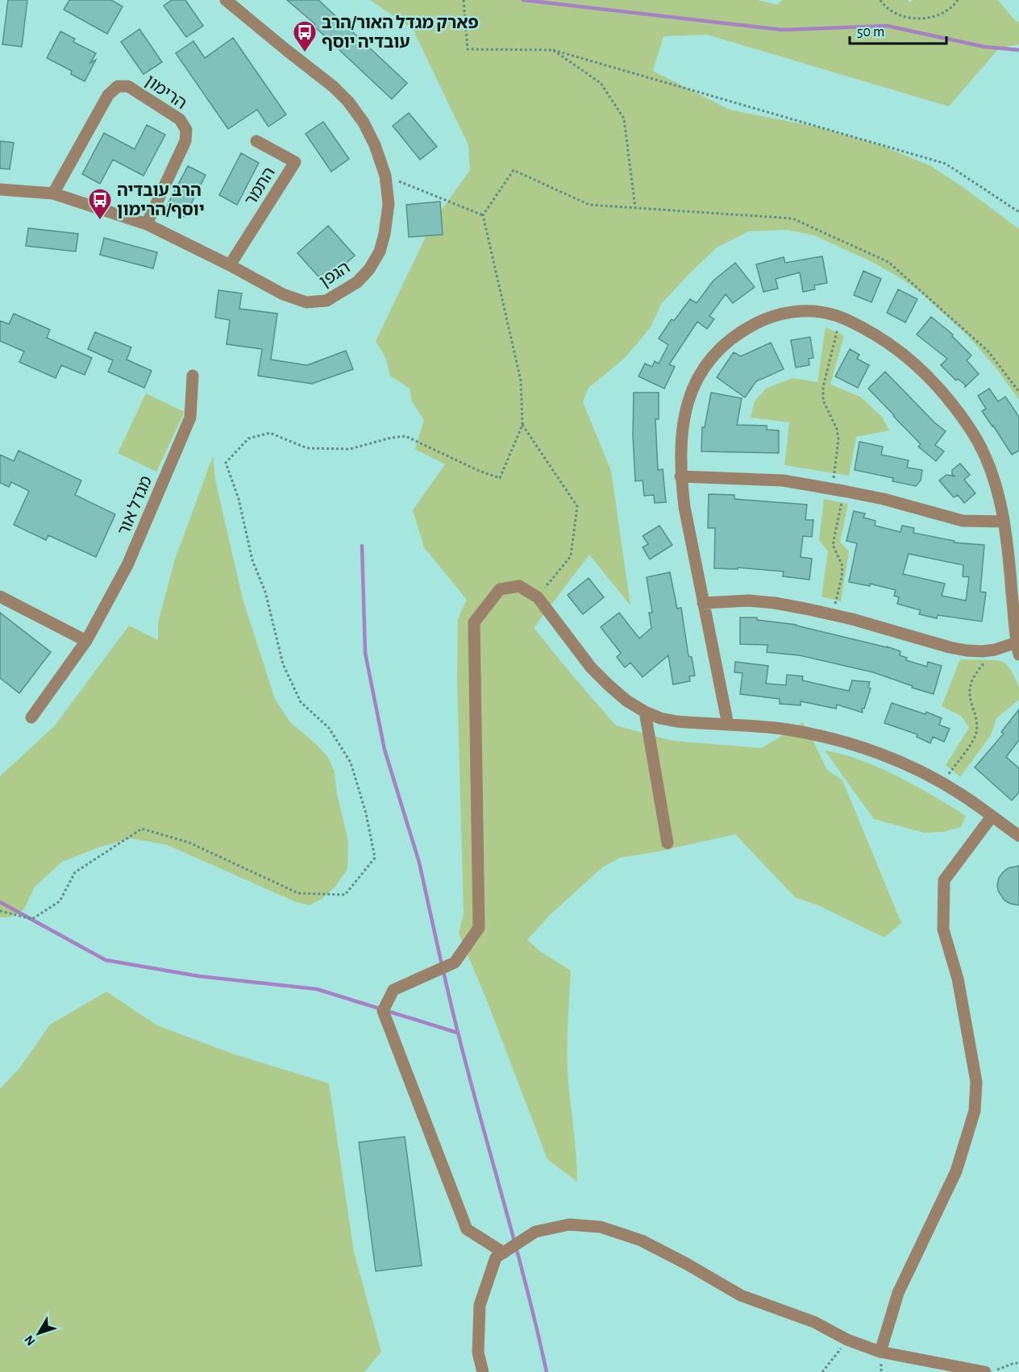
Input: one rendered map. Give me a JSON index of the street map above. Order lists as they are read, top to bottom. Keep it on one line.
{"streets":{"street":["הרימון","התמר","הגפן","מגדל אור"]},"crossings":[["הרימון","הגפן"],["התמר","הגפן"]],"places":{"bus stop":["פארק מגדל האור/הרב עובדיה יוסף","הרב עובדיה יוסף/הרימון"]},"scale_bar":"50 m","north":"bottom left"}
